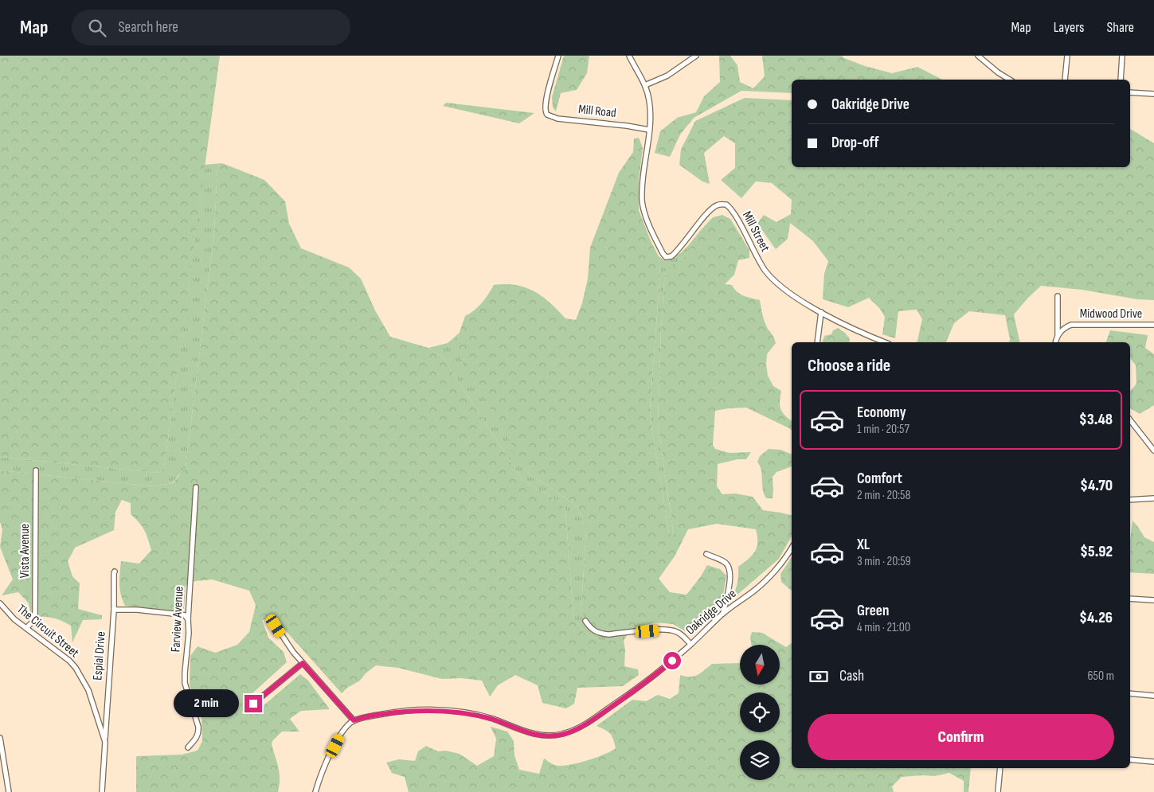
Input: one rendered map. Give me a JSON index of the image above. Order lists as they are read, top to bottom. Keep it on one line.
{"streets":{"street":["Mill Road","Mill Street","Midwood Drive","Vista Avenue","Oakridge Drive","Farview Avenue","The Circuit Street","Espial Drive"]},"crossings":[["Mill Road","Mill Street"],["Vista Avenue","The Circuit Street"],["The Circuit Street","Espial Drive"]],"north":"bottom","page":{"header":"Map","search":"Search here","nav":["Map","Layers","Share"],"banner":["Oakridge Drive","Drop-off"],"heading":"Choose a ride","list":[{"name":"Economy","note":"1 min · 20:57","value":"$3.48"},{"name":"Comfort","note":"2 min · 20:58","value":"$4.70"},{"name":"XL","note":"3 min · 20:59","value":"$5.92"},{"name":"Green","note":"4 min · 21:00","value":"$4.26"}],"pay":["Cash","650 m"],"bubble":"2 min","buttons":"Confirm"}}
